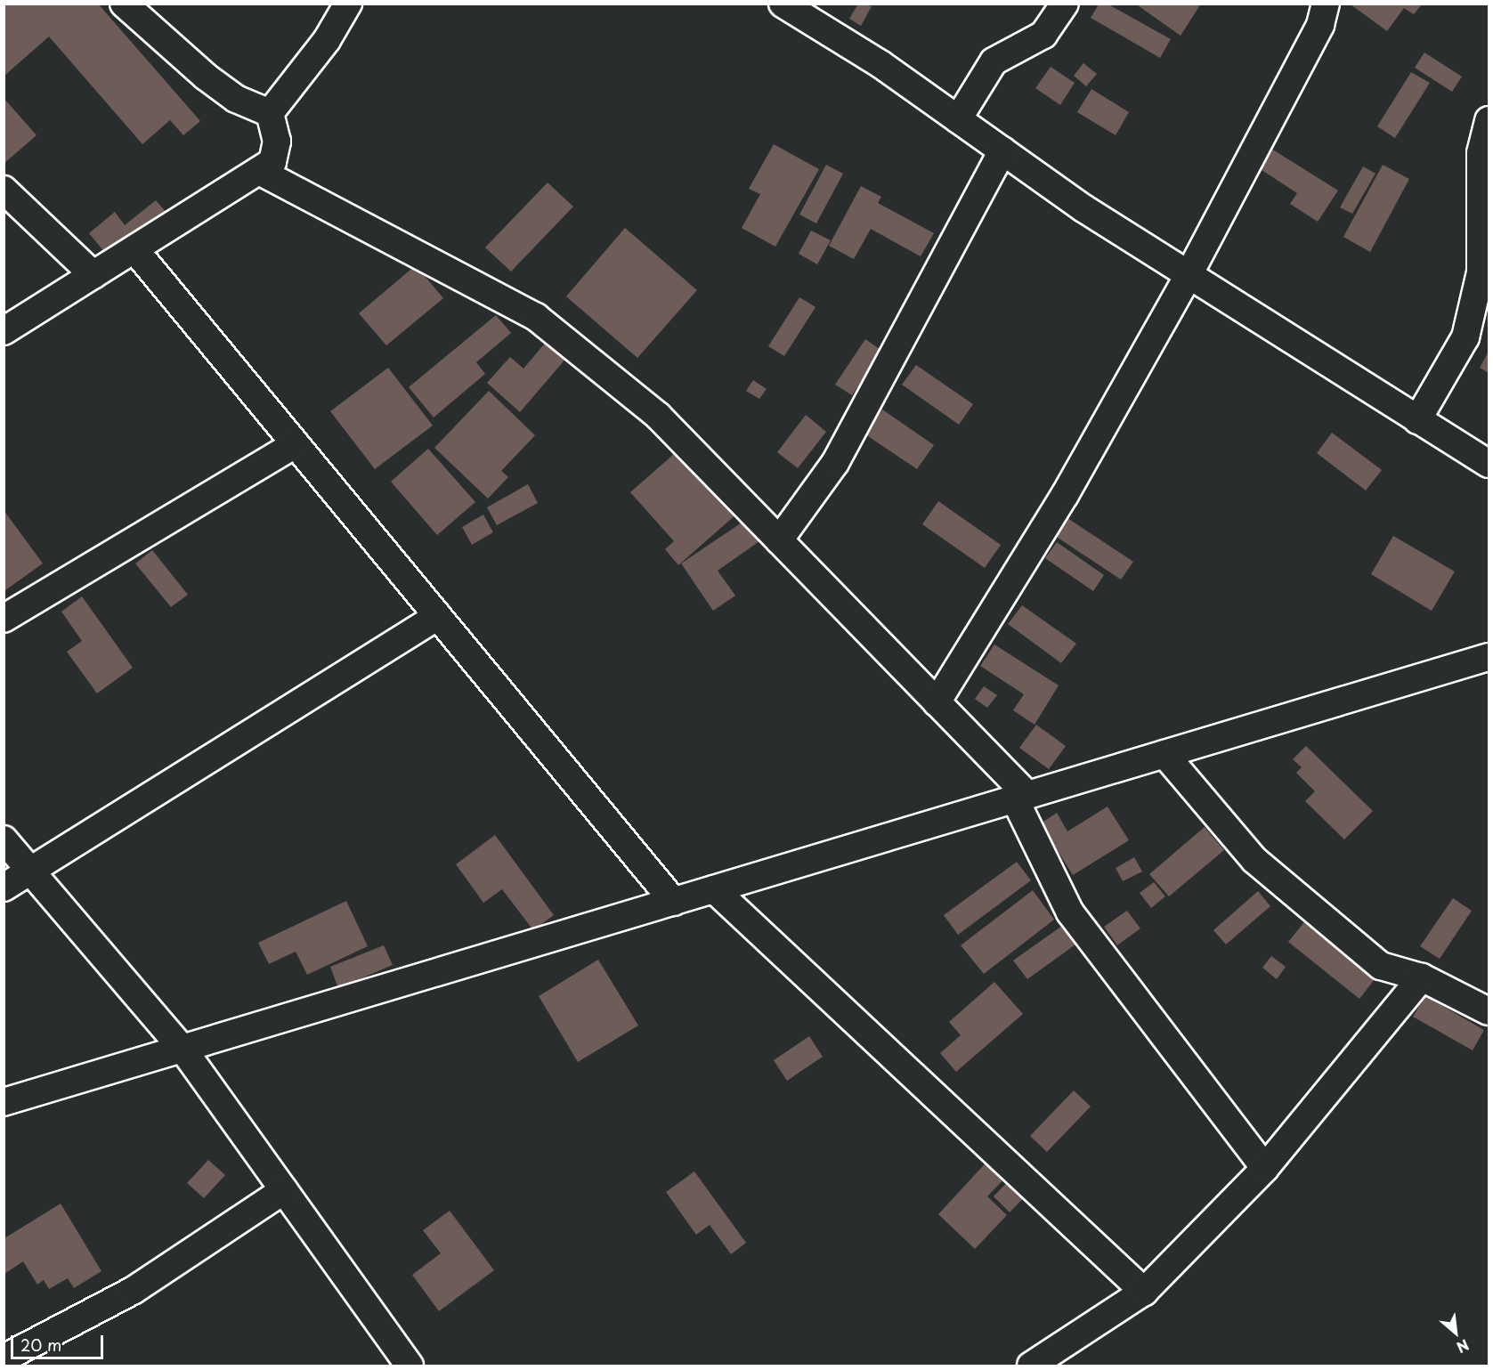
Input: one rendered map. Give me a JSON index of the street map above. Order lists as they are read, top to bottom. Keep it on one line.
{"scale_bar":"20 m","north":"bottom right"}
